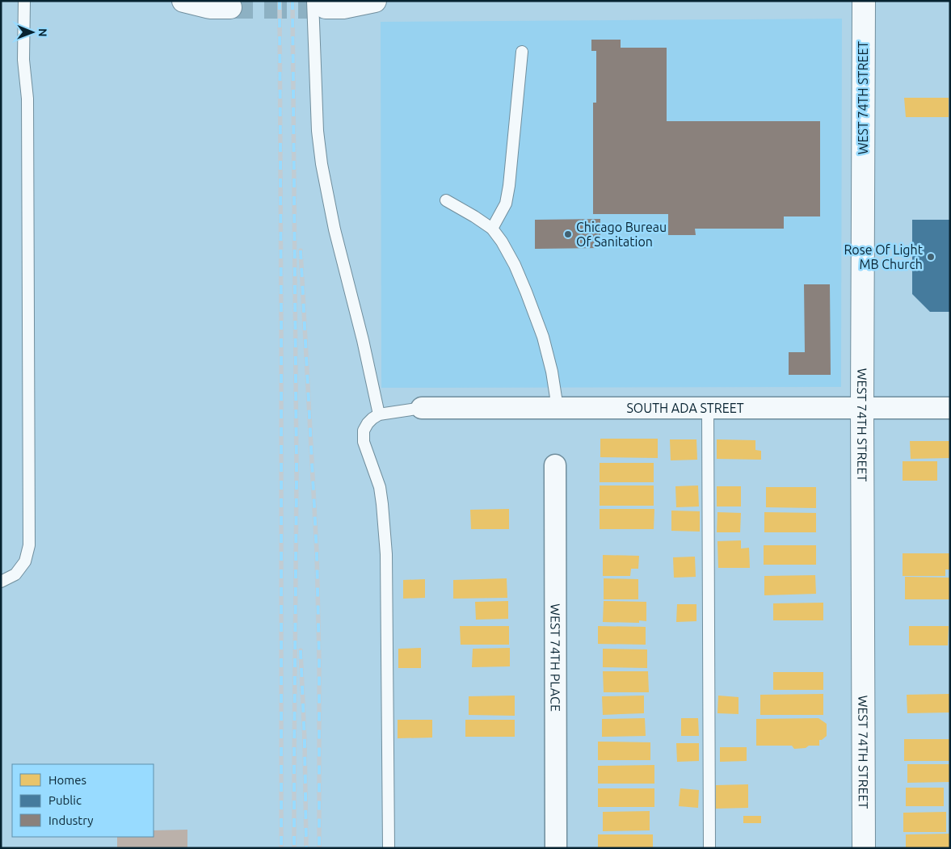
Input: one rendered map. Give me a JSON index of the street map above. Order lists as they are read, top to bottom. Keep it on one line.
{"streets":{"street":["WEST 74TH STREET","SOUTH ADA STREET","WEST 74TH PLACE"]},"crossings":[["WEST 74TH STREET","SOUTH ADA STREET"]],"places":["Chicago Bureau Of Sanitation","Rose Of Light MB Church"],"legend":["Homes","Public","Industry"],"north":"right"}
